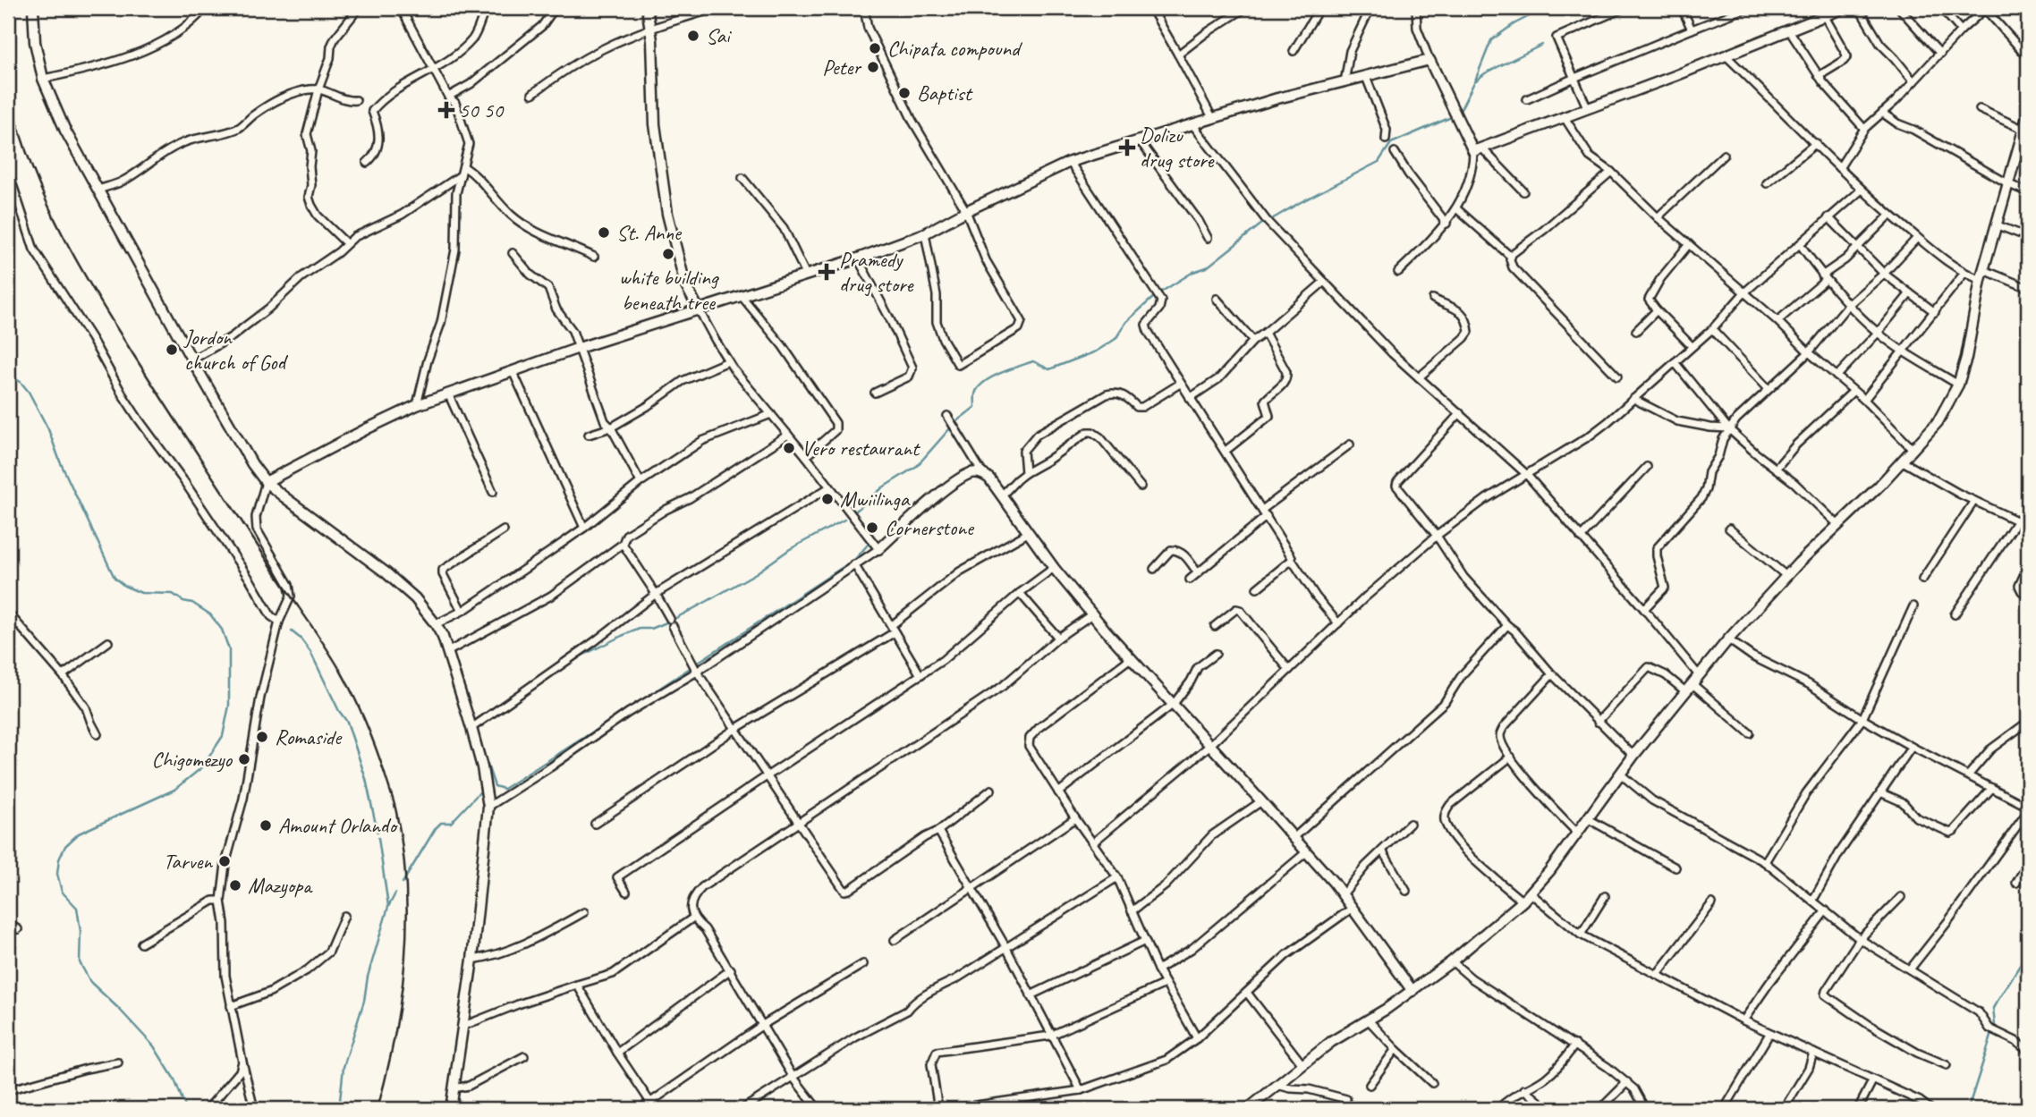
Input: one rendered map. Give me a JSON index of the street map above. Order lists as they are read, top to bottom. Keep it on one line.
{"places":{"other":["Sai","Chipata compound","Peter","Baptist","St. Anne","white building beneath tree","Jordon church of God","Vero restaurant","Mwiilinga","Cornerstone","Romaside","Chigomezyo","Amount Orlando","Tarven","Mazyopa"],"health":["50 50","Dolizu drug store","Pramedy drug store"]}}
